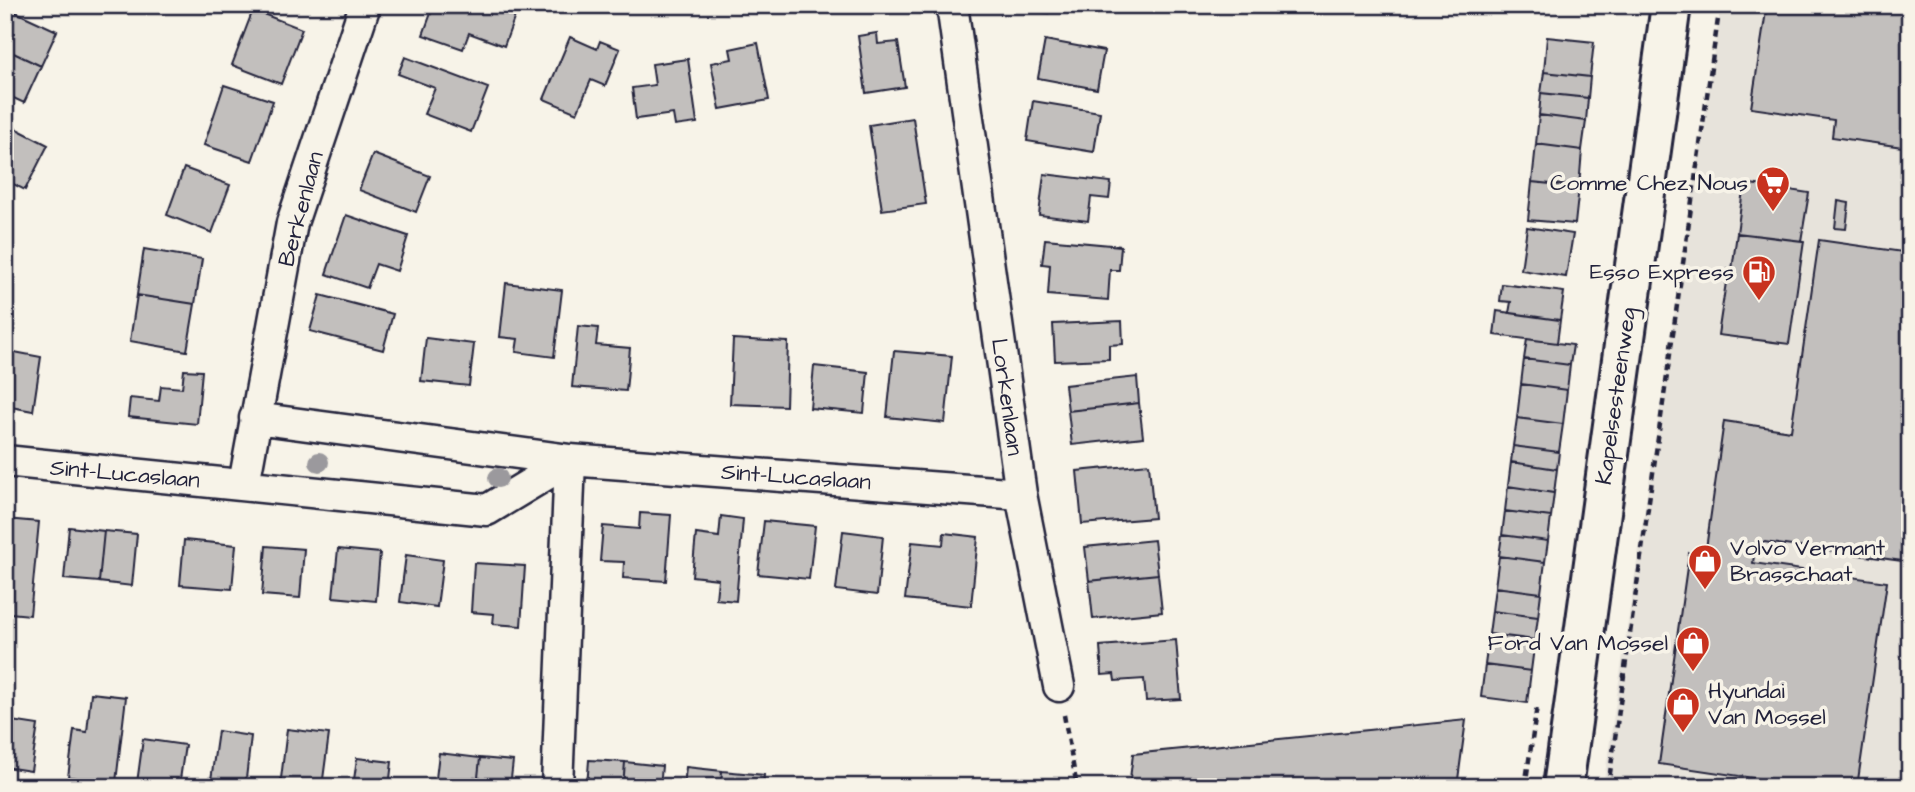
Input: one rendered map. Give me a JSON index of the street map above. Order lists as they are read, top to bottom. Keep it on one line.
{"streets":{"main road":["Kapelsesteenweg"],"street":["Berkenlaan","Lorkenlaan","Sint-Lucaslaan"]},"crossings":[["Berkenlaan","Sint-Lucaslaan"],["Lorkenlaan","Sint-Lucaslaan"]],"places":{"supermarket":["Comme Chez Nous"],"fuel station":["Esso Express"],"shop":["Volvo Vermant Brasschaat","Ford Van Mossel","Hyundai Van Mossel"]}}
